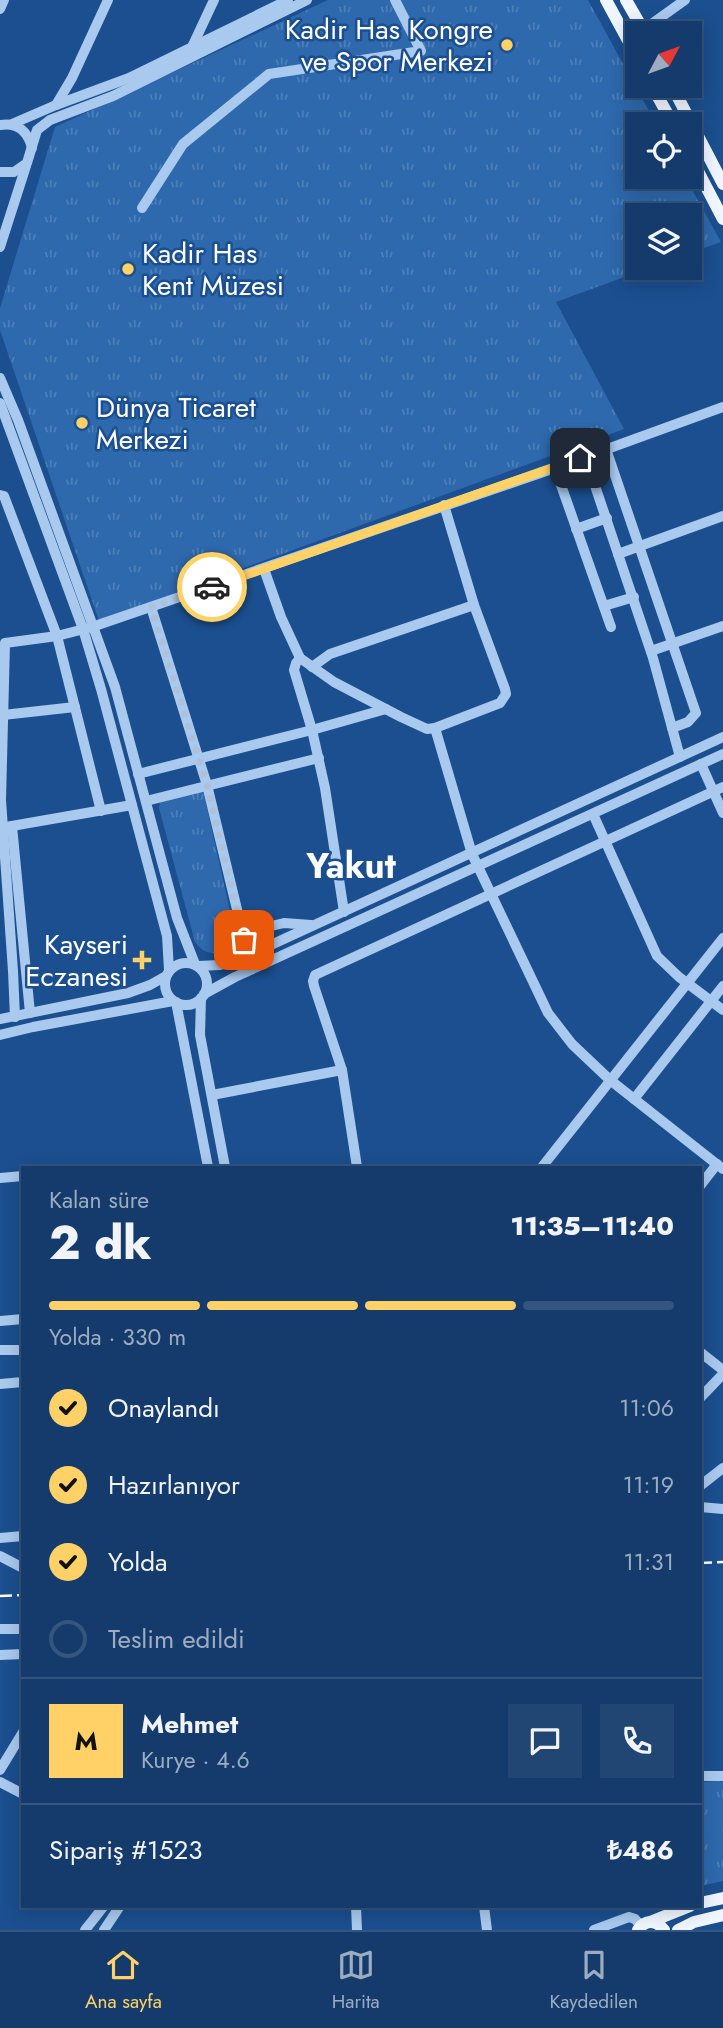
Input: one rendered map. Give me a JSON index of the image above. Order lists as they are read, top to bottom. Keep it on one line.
{"districts":["Yakut"],"places":{"other":["Kadir Has Kongre ve Spor Merkezi","Kadir Has Kent Müzesi","Dünya Ticaret Merkezi"],"health":["Kayseri Eczanesi"]},"north":"top right","page":{"heading":["2 dk","Kalan süre","11:35–11:40"],"panel":["Mehmet","Kurye · 4.6","Sipariş #1523","₺486"],"bar":"Yolda · 330 m","list":[["Onaylandı","11:06"],["Hazırlanıyor","11:19"],["Yolda","11:31"],"Teslim edildi"],"round":"M","tabs":["Ana sayfa","Harita","Kaydedilen"]}}
